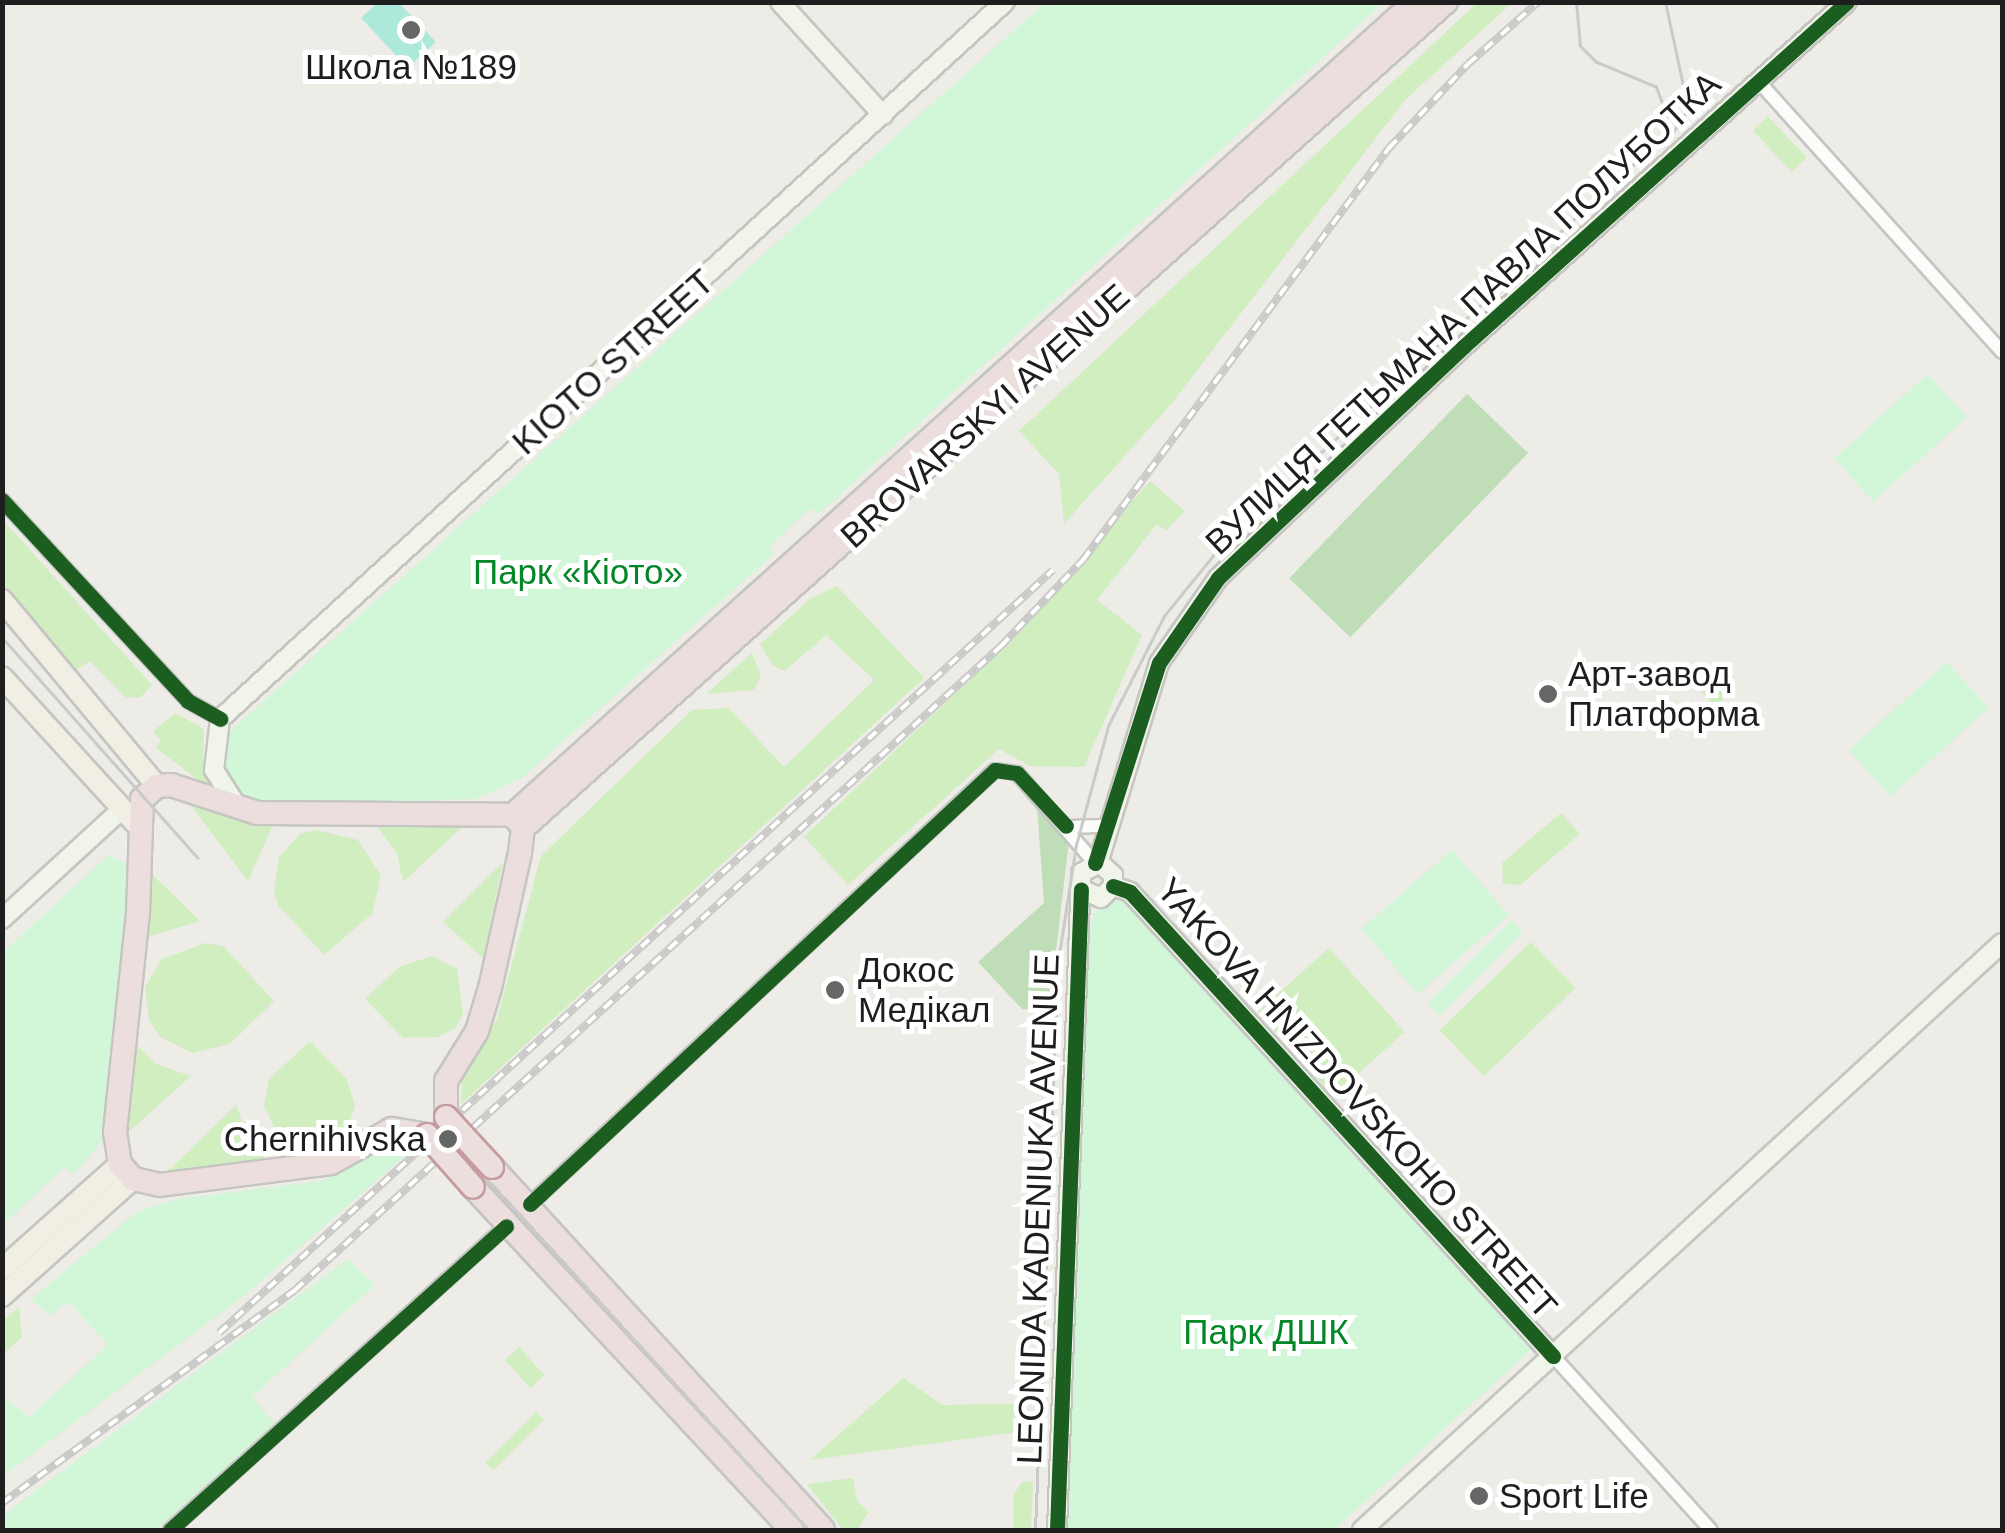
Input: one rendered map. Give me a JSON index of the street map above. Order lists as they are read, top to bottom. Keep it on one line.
{"streets":{"highway":["BROVARSKYI AVENUE"],"street":["ВУЛИЦЯ ГЕТЬМАНА ПАВЛА ПОЛУБОТКА","KIOTO STREET","YAKOVA HNIZDOVSKOHO STREET","LEONIDA KADENIUKA AVENUE"]},"crossings":[["ВУЛИЦЯ ГЕТЬМАНА ПАВЛА ПОЛУБОТКА","YAKOVA HNIZDOVSKOHO STREET"],["ВУЛИЦЯ ГЕТЬМАНА ПАВЛА ПОЛУБОТКА","LEONIDA KADENIUKA AVENUE"],["YAKOVA HNIZDOVSKOHO STREET","LEONIDA KADENIUKA AVENUE"]],"parks":["Парк «Кіото»","Парк ДШК"],"places":["Школа №189","Арт-завод Платформа","Докос Медікал","Chernihivska","Sport Life"]}
